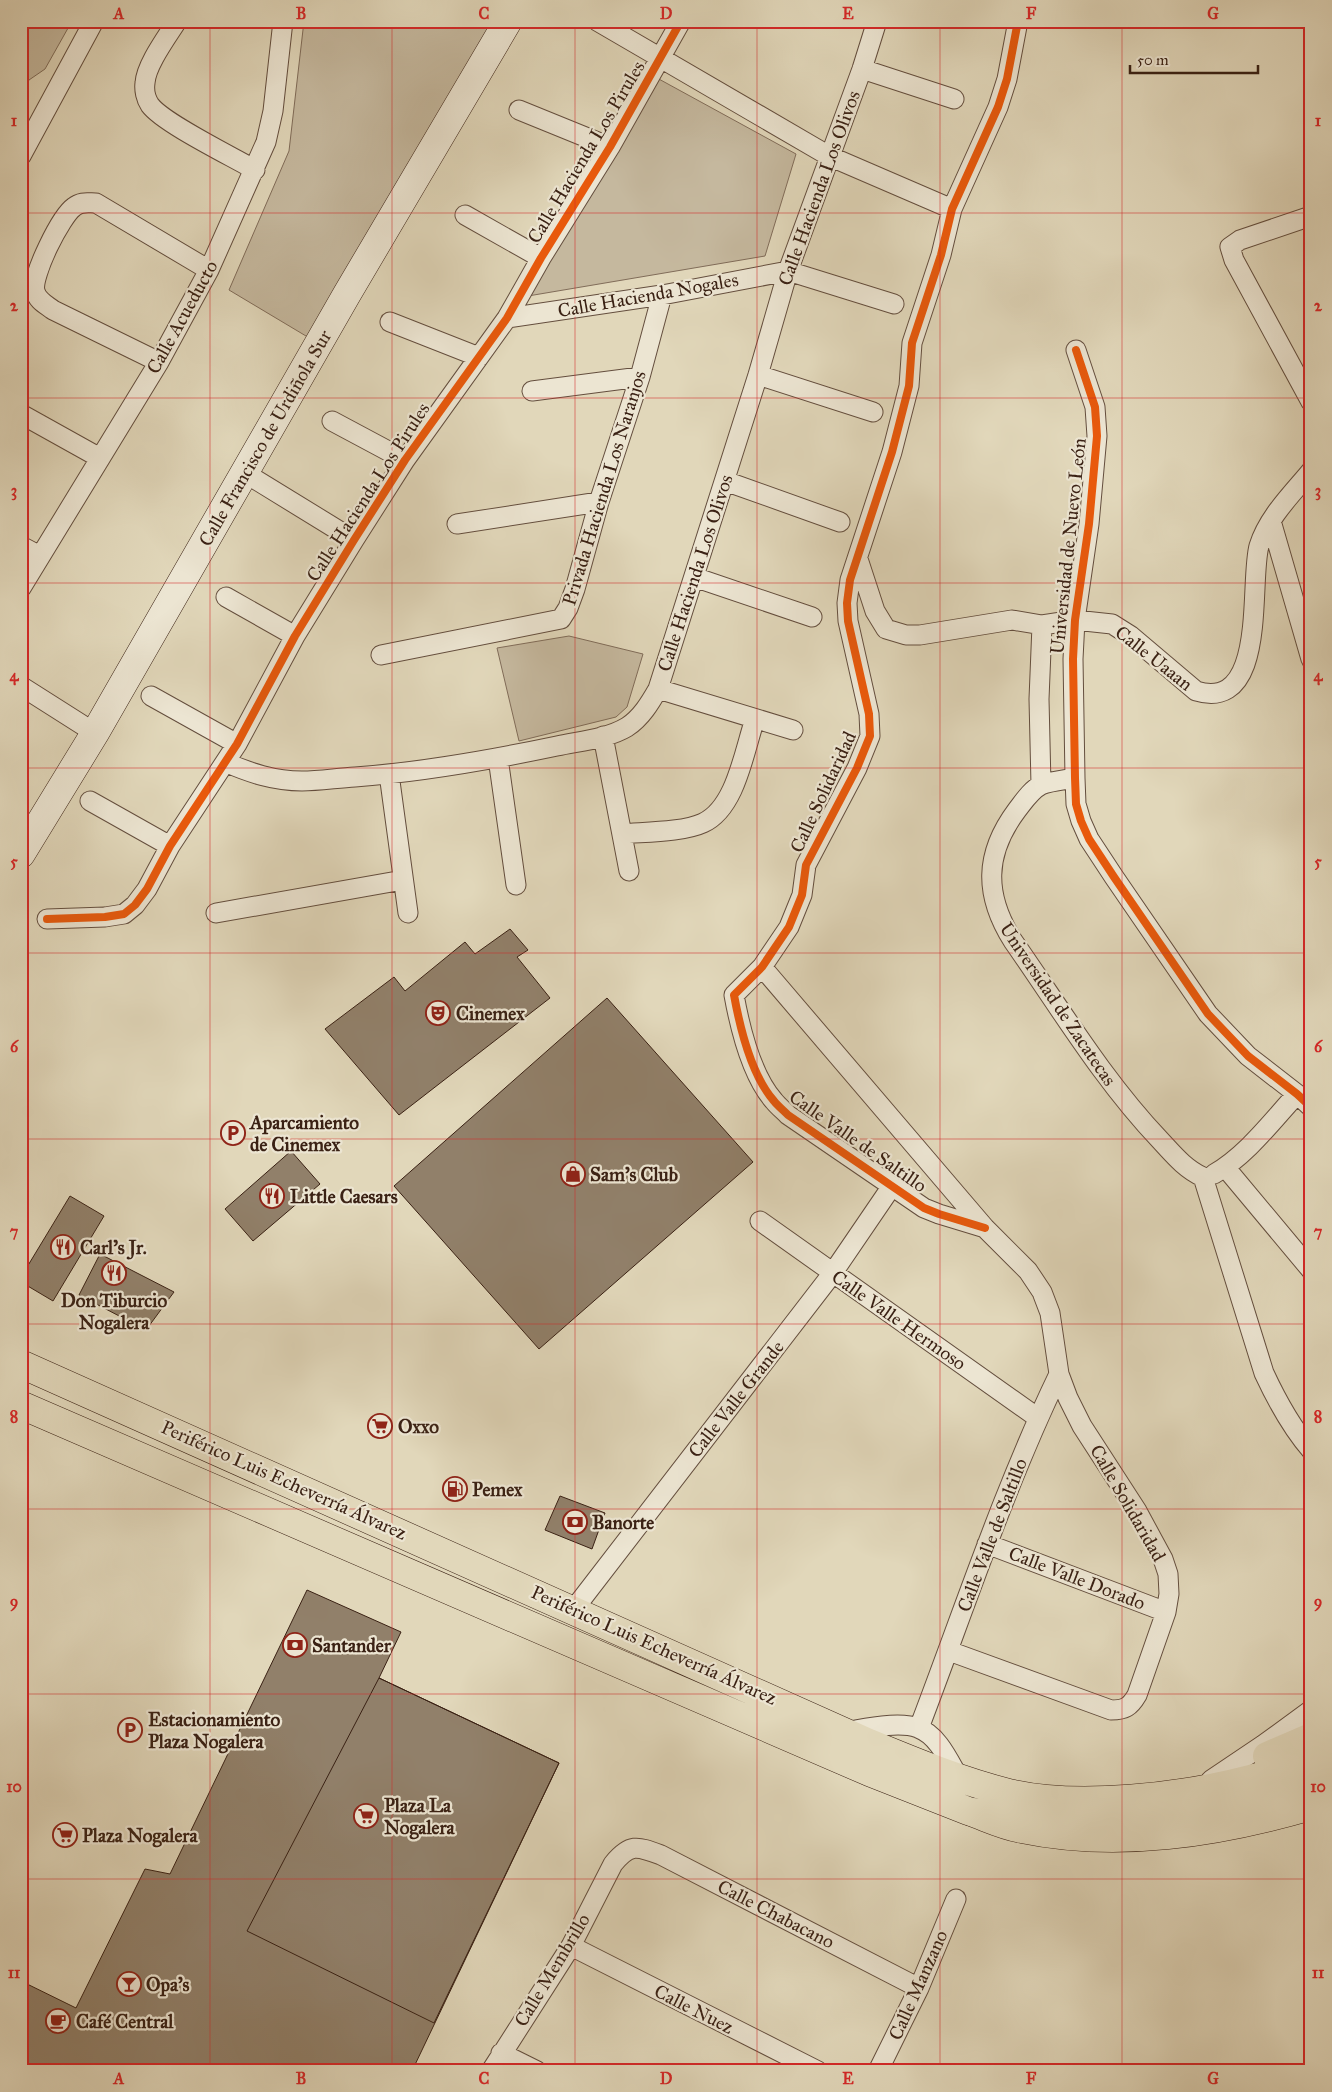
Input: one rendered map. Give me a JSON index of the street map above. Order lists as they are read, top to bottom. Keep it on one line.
{"streets":{"main road":["Periférico Luis Echeverría Álvarez"],"street":["Calle Hacienda Los Pirules","Calle Hacienda Los Olivos","Calle Hacienda Nogales","Calle Acueducto","Calle Francisco de Urdiñola Sur","Privada Hacienda Los Naranjos","Universidad de Nuevo León","Calle Uaaan","Calle Solidaridad","Universidad de Zacatecas","Calle Valle de Saltillo","Calle Valle Hermoso","Calle Valle Grande","Calle Valle Dorado","Calle Chabacano","Calle Membrillo","Calle Manzano","Calle Nuez"]},"crossings":[["Calle Hacienda Los Pirules","Calle Hacienda Los Olivos"],["Calle Hacienda Los Pirules","Calle Hacienda Nogales"],["Calle Hacienda Los Olivos","Calle Hacienda Nogales"],["Calle Hacienda Nogales","Privada Hacienda Los Naranjos"],["Universidad de Nuevo León","Calle Uaaan"],["Calle Uaaan","Calle Solidaridad"],["Calle Solidaridad","Calle Valle de Saltillo"],["Calle Solidaridad","Calle Valle Dorado"],["Calle Valle de Saltillo","Calle Valle Hermoso"],["Calle Valle de Saltillo","Calle Valle Grande"],["Calle Valle de Saltillo","Calle Valle Dorado"],["Calle Valle Hermoso","Calle Valle Grande"],["Calle Valle Grande","Periférico Luis Echeverría Álvarez"],["Calle Chabacano","Calle Membrillo"],["Calle Chabacano","Calle Manzano"],["Calle Membrillo","Calle Nuez"]],"places":{"theatre":["Cinemex"],"parking":["Aparcamiento de Cinemex","Estacionamiento Plaza Nogalera"],"shop":["Sam's Club"],"restaurant":["Little Caesars","Carl's Jr.","Don Tiburcio Nogalera"],"supermarket":["Oxxo","Plaza La Nogalera","Plaza Nogalera"],"fuel station":["Pemex"],"bank":["Banorte","Santander"],"bar":["Opa's"],"cafe":["Café Central"]},"scale_bar":"50 m","grid":{"columns":["A","B","C","D","E","F","G"],"rows":["1","2","3","4","5","6","7","8","9","10","11"]}}
